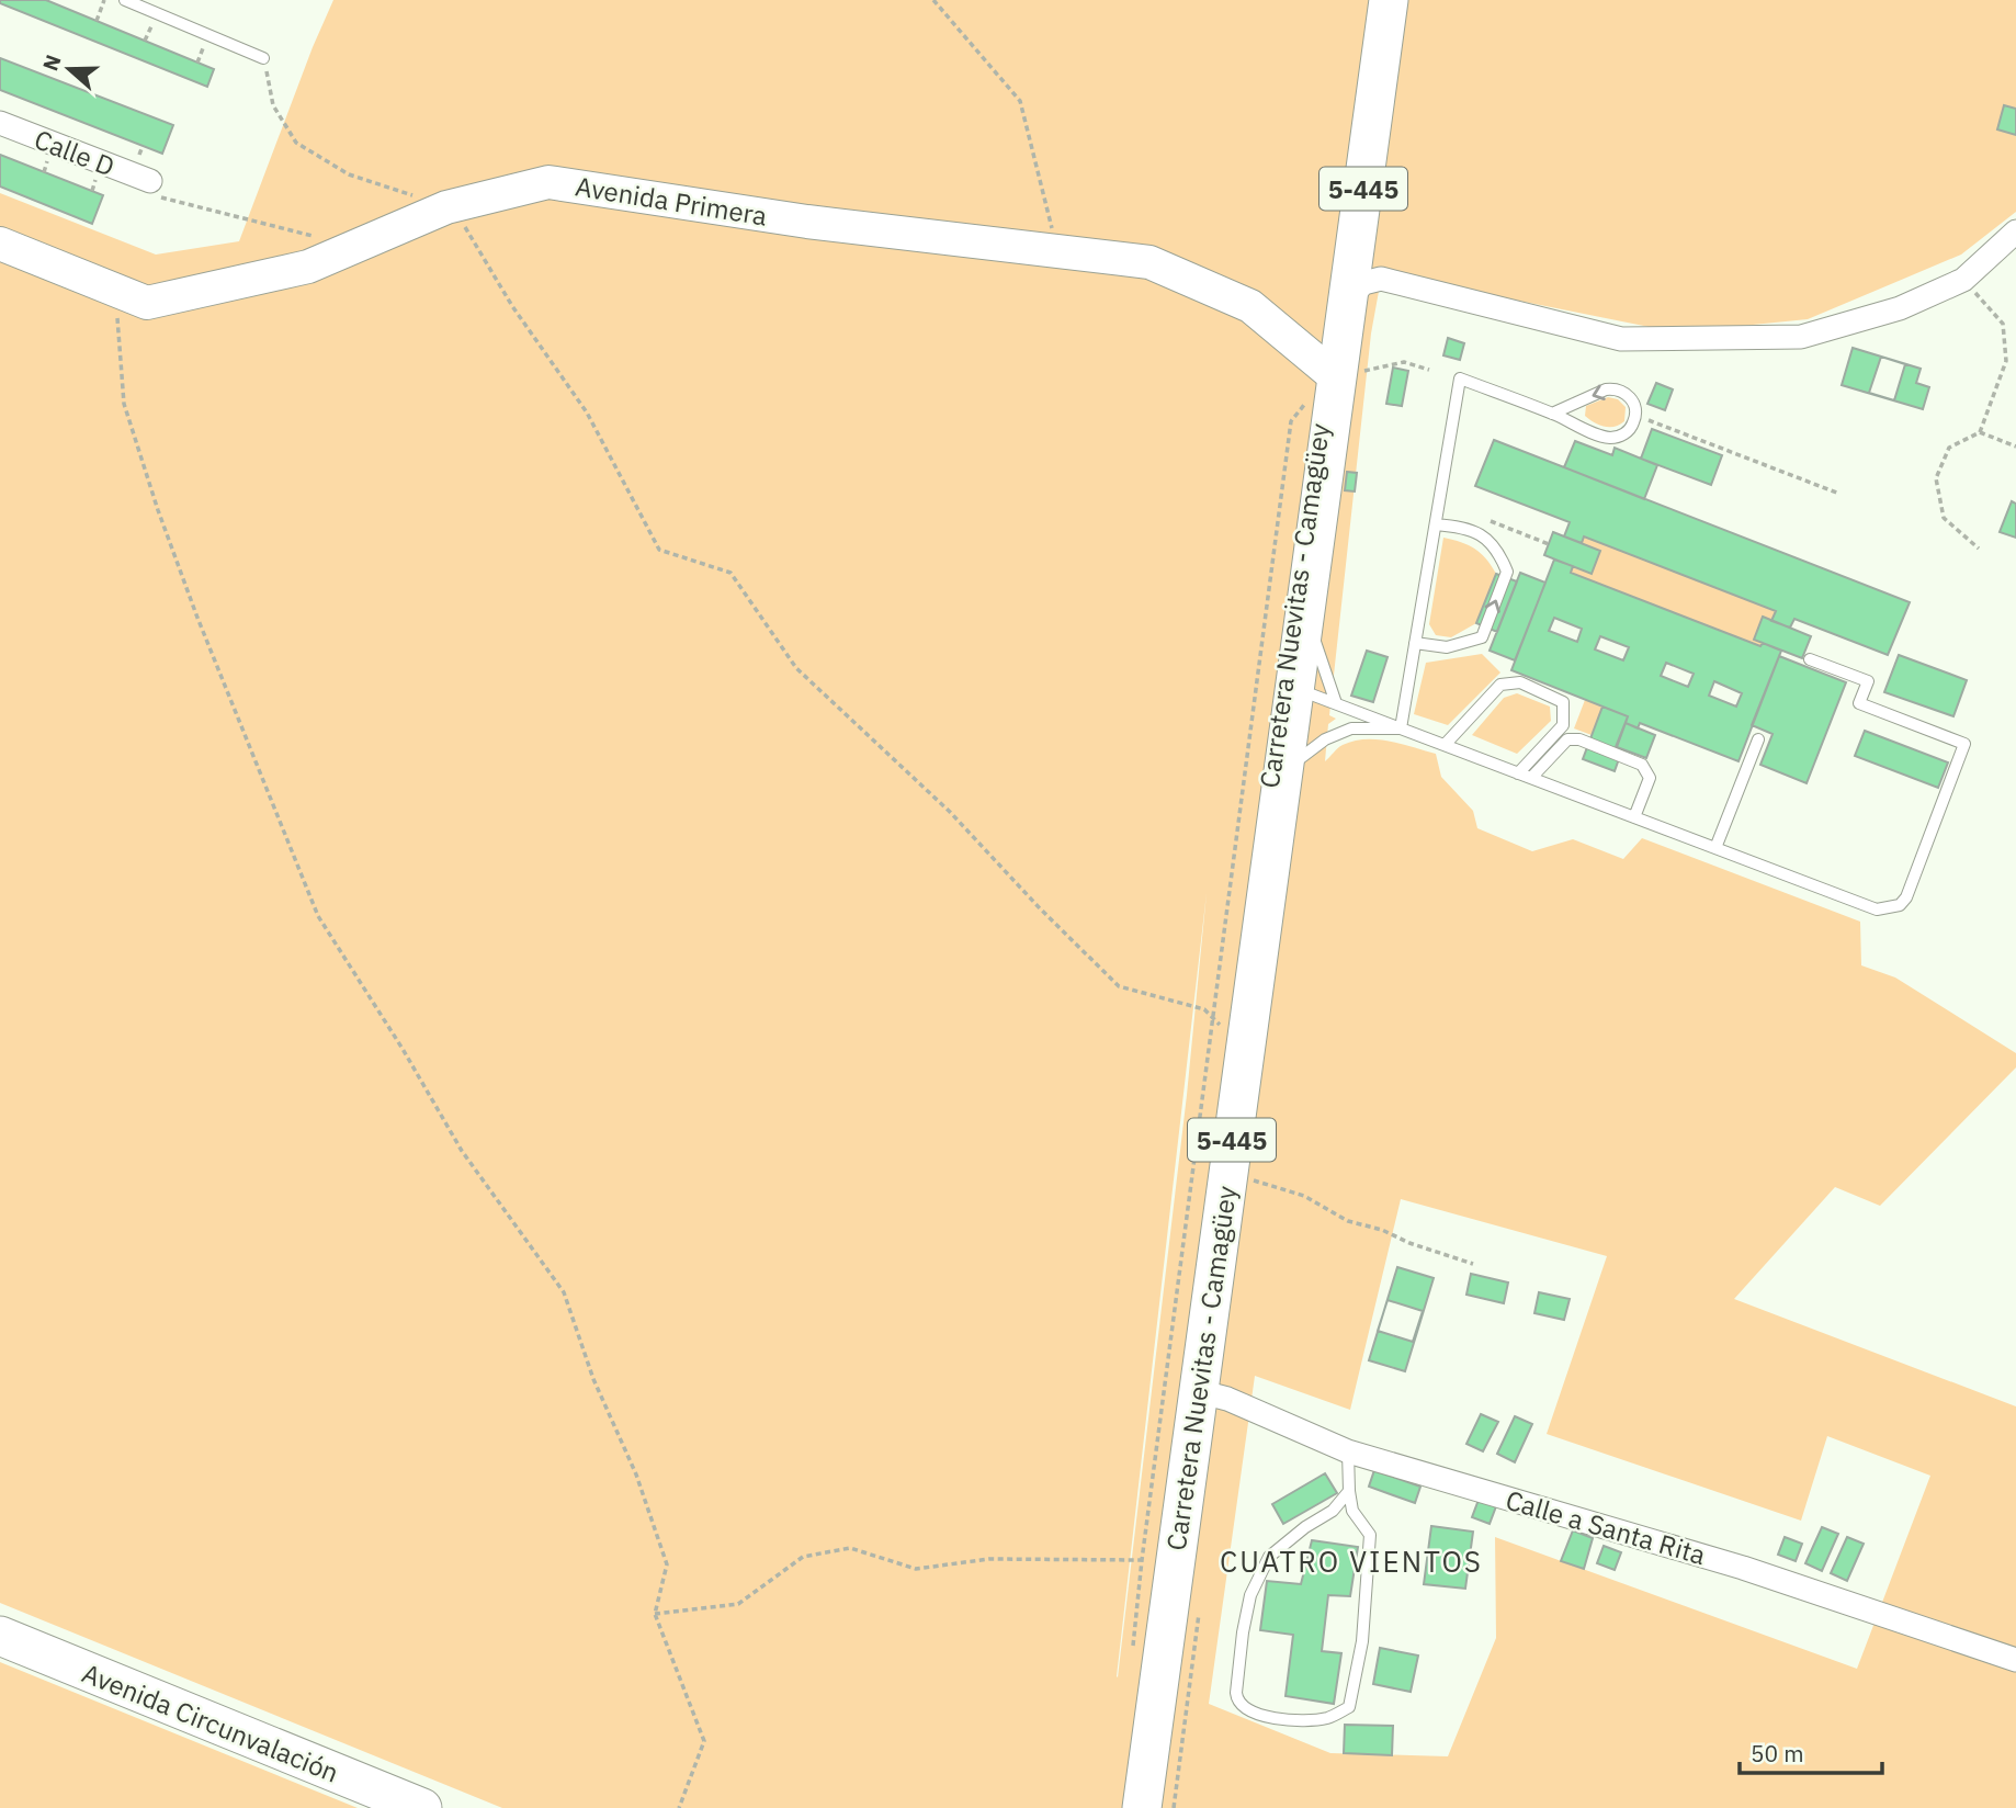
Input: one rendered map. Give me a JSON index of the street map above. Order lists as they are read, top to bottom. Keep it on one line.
{"streets":{"highway":["5-445","Carretera Nuevitas - Camagüey","Avenida Circunvalación"],"main road":["Avenida Primera"],"street":["Calle D","Calle a Santa Rita"]},"crossings":[["Avenida Primera","Carretera Nuevitas - Camagüey"],["Carretera Nuevitas - Camagüey","Calle a Santa Rita"]],"districts":["CUATRO VIENTOS"],"scale_bar":"50 m","north":"left"}
